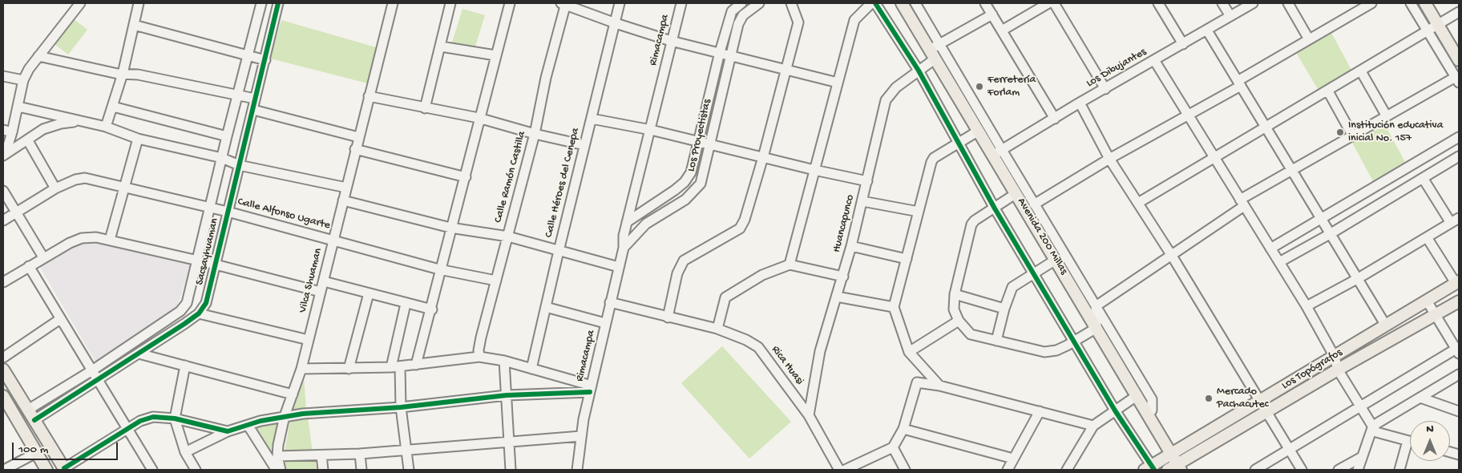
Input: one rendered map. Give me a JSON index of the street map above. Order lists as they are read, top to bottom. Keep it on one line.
{"streets":{"main road":["Avenida 200 Millas","Los Topógrafos"],"street":["Rimacampa","Los Dibujantes","Los Proyectistas","Calle Ramón Castilla","Calle Héroes del Cenepa","Calle Alfonso Ugarte","Huancapunco","Sacsayhuaman","Vilca Shuaman","Rica Huasi"]},"crossings":[["Rimacampa","Los Proyectistas"],["Rimacampa","Rica Huasi"],["Los Dibujantes","Avenida 200 Millas"],["Calle Ramón Castilla","Calle Alfonso Ugarte"],["Calle Alfonso Ugarte","Sacsayhuaman"],["Calle Alfonso Ugarte","Vilca Shuaman"],["Huancapunco","Avenida 200 Millas"],["Huancapunco","Rica Huasi"],["Avenida 200 Millas","Los Topógrafos"]],"places":["Ferretería Forlam","Institución educativa inicial No. 157","Mercado Pachacutec"],"scale_bar":"100 m","north":"top"}
